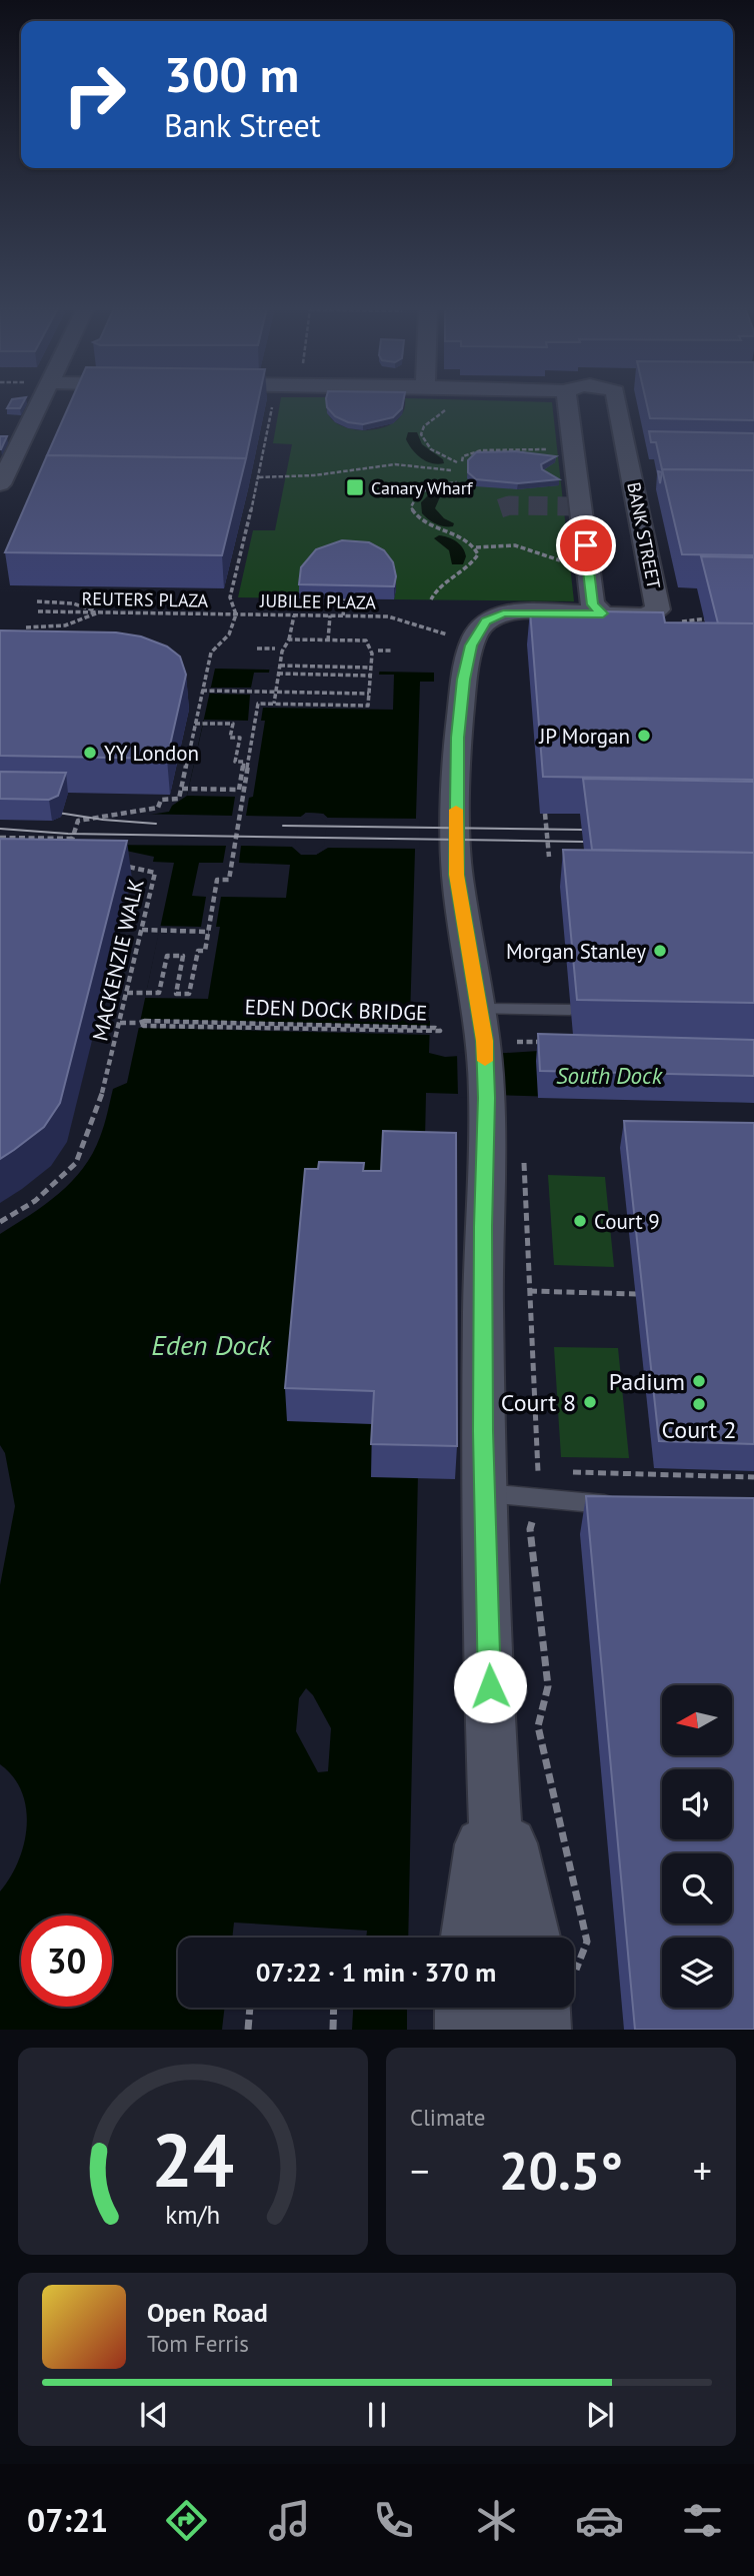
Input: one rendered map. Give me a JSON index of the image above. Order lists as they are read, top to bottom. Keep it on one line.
{"streets":{"street":["BANK STREET"],"path":["REUTERS PLAZA","JUBILEE PLAZA","MACKENZIE WALK","EDEN DOCK BRIDGE"]},"crossings":[["REUTERS PLAZA","JUBILEE PLAZA"]],"water":["South Dock","Eden Dock"],"places":{"transit":["Canary Wharf"],"other":["JP Morgan","YY London","Morgan Stanley","Court 9","Padium","Court 8","Court 2"]},"north":"left","page":{"turn":["300 m","Bank Street"],"limit":"30","trip":"07:22 · 1 min · 370 m","tile":"Climate","heat":["−","20.5°","+"],"song":["Open Road","Tom Ferris"],"tabs":"07:21","gauge":["24","km/h"]}}
